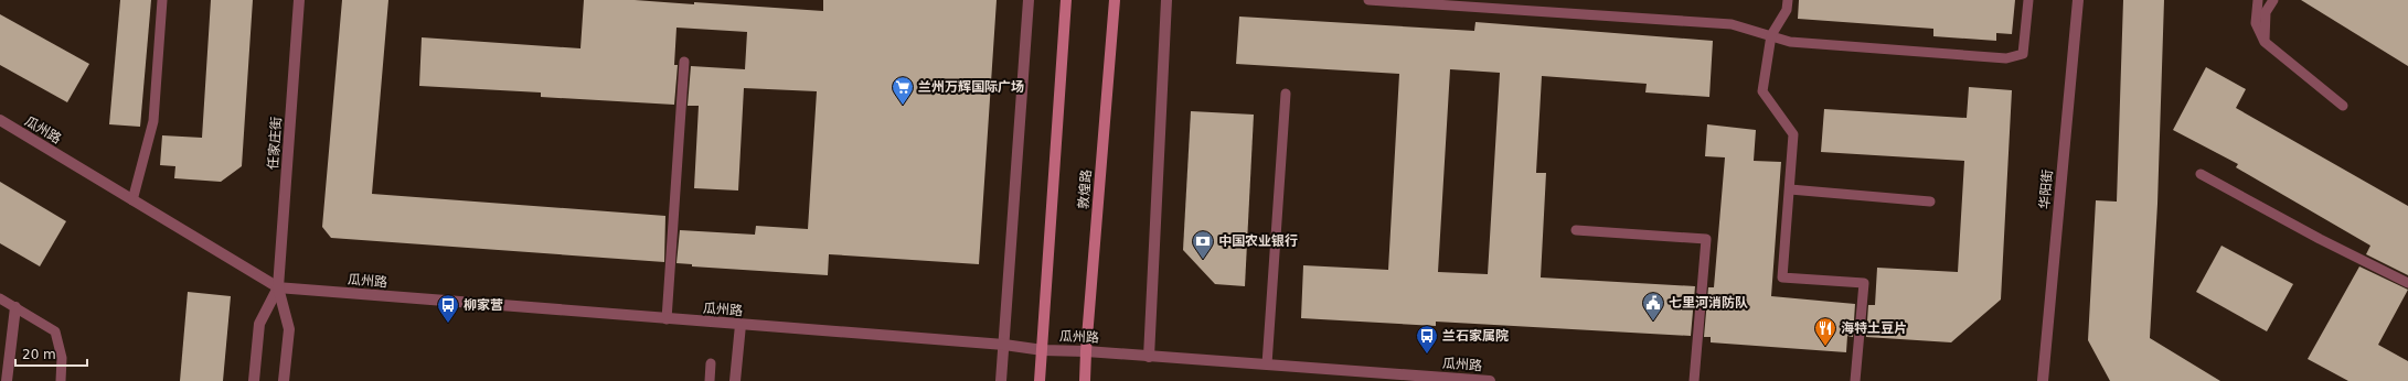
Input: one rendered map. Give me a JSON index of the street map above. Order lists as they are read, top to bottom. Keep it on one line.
{"streets":{"main road":["敦煌路"],"street":["瓜州路","任家庄街","华阳街"]},"crossings":[["瓜州路","任家庄街"],["瓜州路","敦煌路"]],"places":{"supermarket":["兰州万辉国际广场"],"bank":["中国农业银行"],"public building":["七里河消防队"],"bus stop":["柳家营","兰石家属院"],"restaurant":["海特土豆片"]},"scale_bar":"20 m"}
